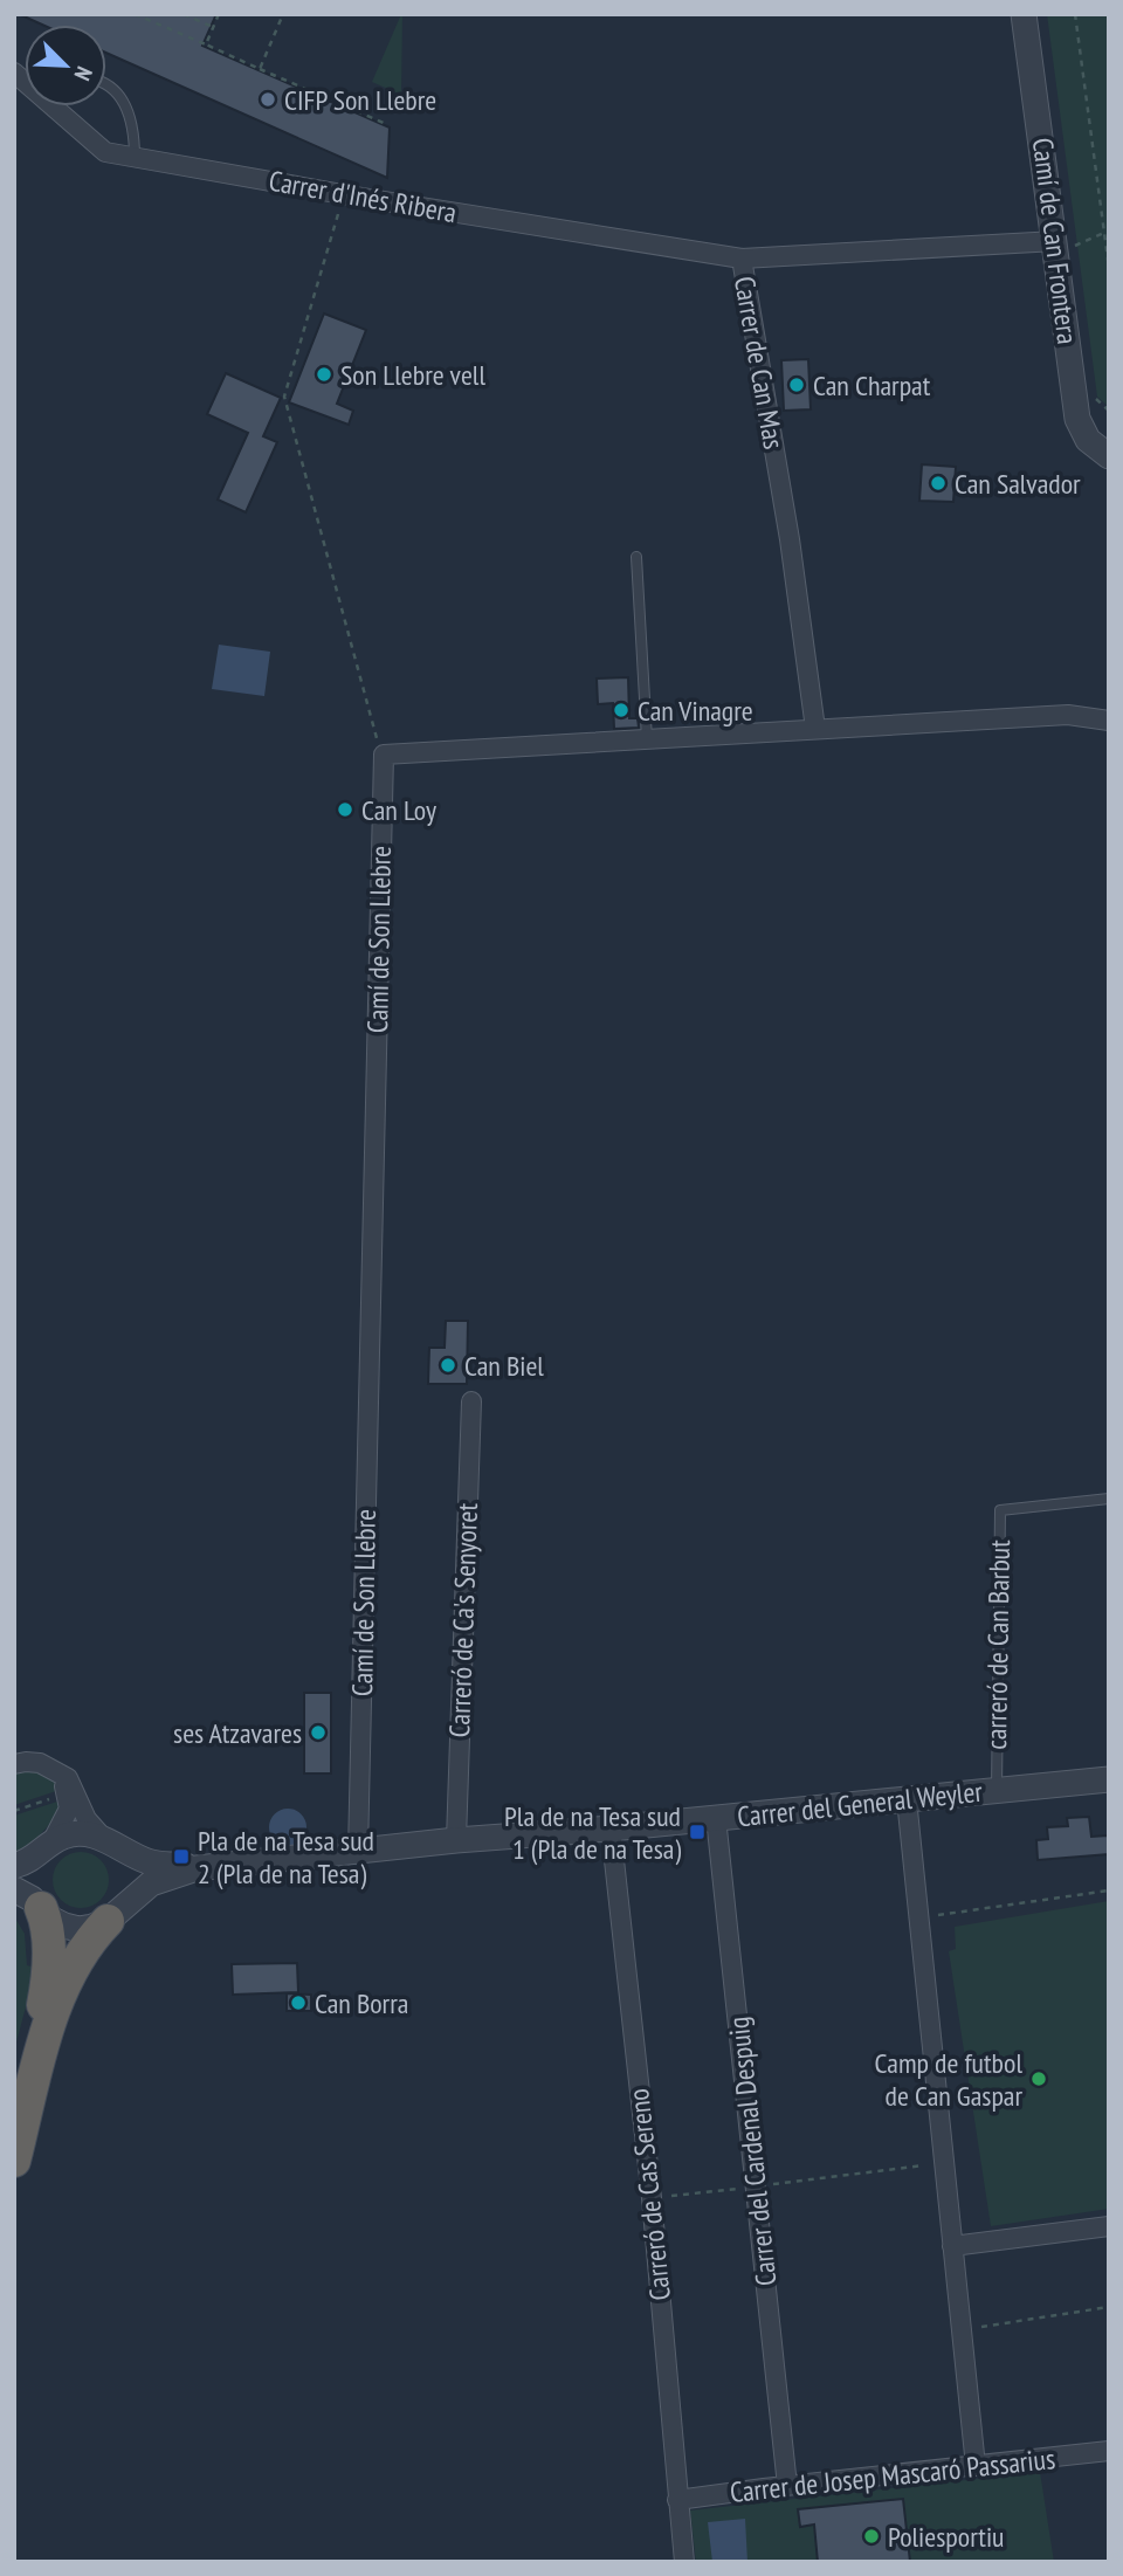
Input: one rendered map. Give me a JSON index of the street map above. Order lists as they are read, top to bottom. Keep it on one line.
{"streets":{"street":["Carrer d'Inés Ribera","Camí de Can Frontera","Carrer de Can Mas","Camí de Son Llebre","Carreró de Ca's Senyoret","Carrer del General Weyler","Carrer del Cardenal Despuig","Carreró de Cas Sereno","Carrer de Josep Mascaró Passarius"],"lane":["carreró de Can Barbut"]},"crossings":[["Carrer d'Inés Ribera","Carrer de Can Mas"],["Camí de Can Frontera","Carrer de Can Mas"],["Camí de Son Llebre","Carrer del General Weyler"],["Carreró de Ca's Senyoret","Carrer del General Weyler"],["carreró de Can Barbut","Carrer del General Weyler"],["Carrer del General Weyler","Carrer del Cardenal Despuig"],["Carrer del General Weyler","Carreró de Cas Sereno"],["Carrer del Cardenal Despuig","Carrer de Josep Mascaró Passarius"],["Carreró de Cas Sereno","Carrer de Josep Mascaró Passarius"]],"places":{"other":["CIFP Son Llebre","Son Llebre vell","Can Charpat","Can Salvador","Can Vinagre","Can Loy","Can Biel","ses Atzavares","Can Borra","Camp de futbol de Can Gaspar","Poliesportiu"],"transit":["Pla de na Tesa sud 1 (Pla de na Tesa)","Pla de na Tesa sud 2 (Pla de na Tesa)"]},"north":"bottom right"}
